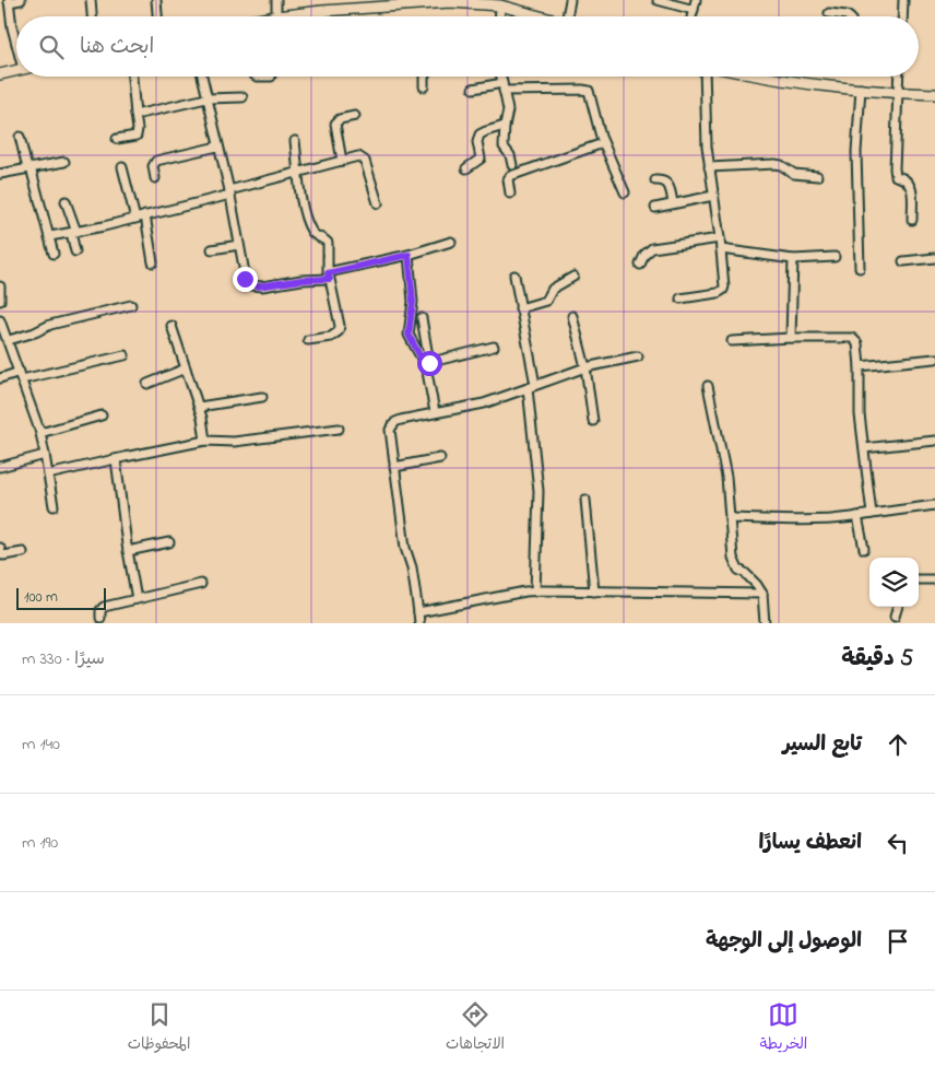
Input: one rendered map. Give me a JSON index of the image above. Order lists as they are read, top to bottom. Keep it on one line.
{"scale_bar":"100 m","page":{"search":"ابحث هنا","scale":"100 m","heading":["5 دقيقة","سيرًا · 330 m"],"list":[["تابع السير","140 m"],["انعطف يسارًا","190 m"],"الوصول إلى الوجهة"],"nav":["الخريطة","الاتجاهات","المحفوظات"]}}
